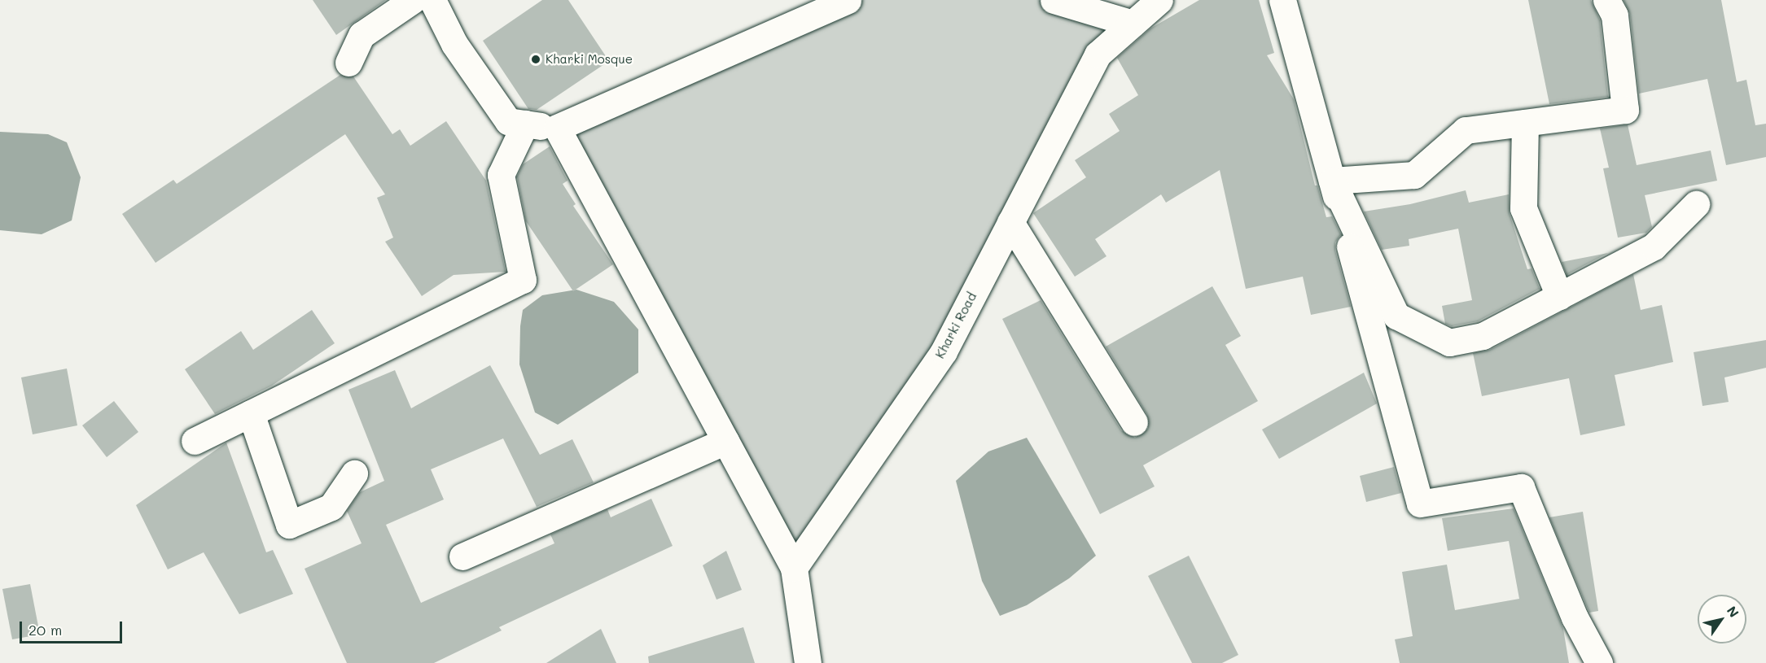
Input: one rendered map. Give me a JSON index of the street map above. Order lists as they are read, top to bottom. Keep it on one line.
{"streets":{"street":["Kharki Road"]},"places":["Kharki Mosque"],"scale_bar":"20 m","north":"top right"}
